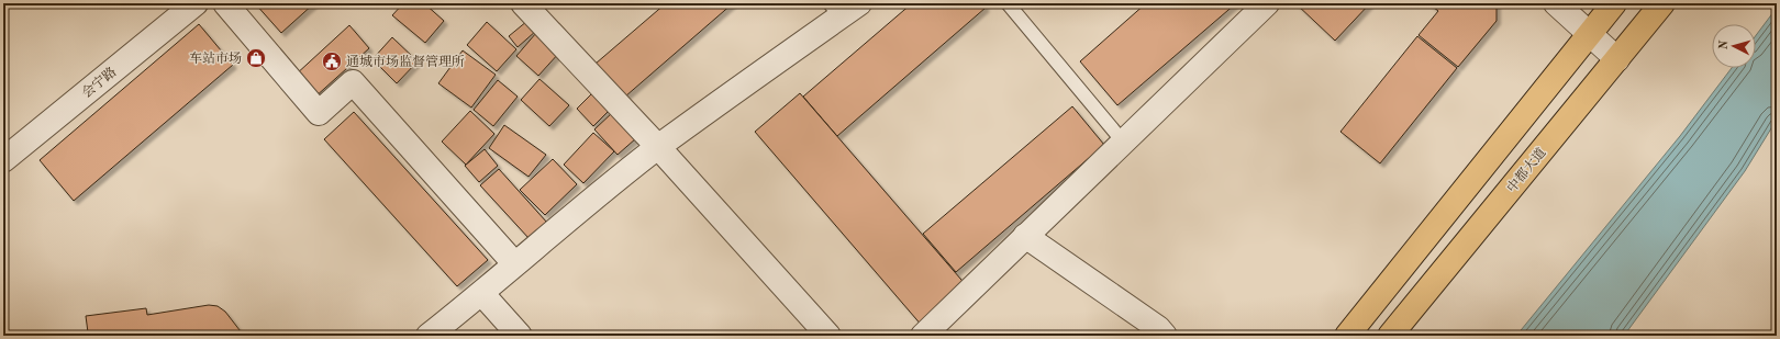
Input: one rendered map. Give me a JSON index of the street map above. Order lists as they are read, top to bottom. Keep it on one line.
{"streets":{"highway":["中都大道"],"street":["会宁路"]},"places":{"shop":["车站市场"],"public building":["通城市场监督管理所"]},"north":"left"}
